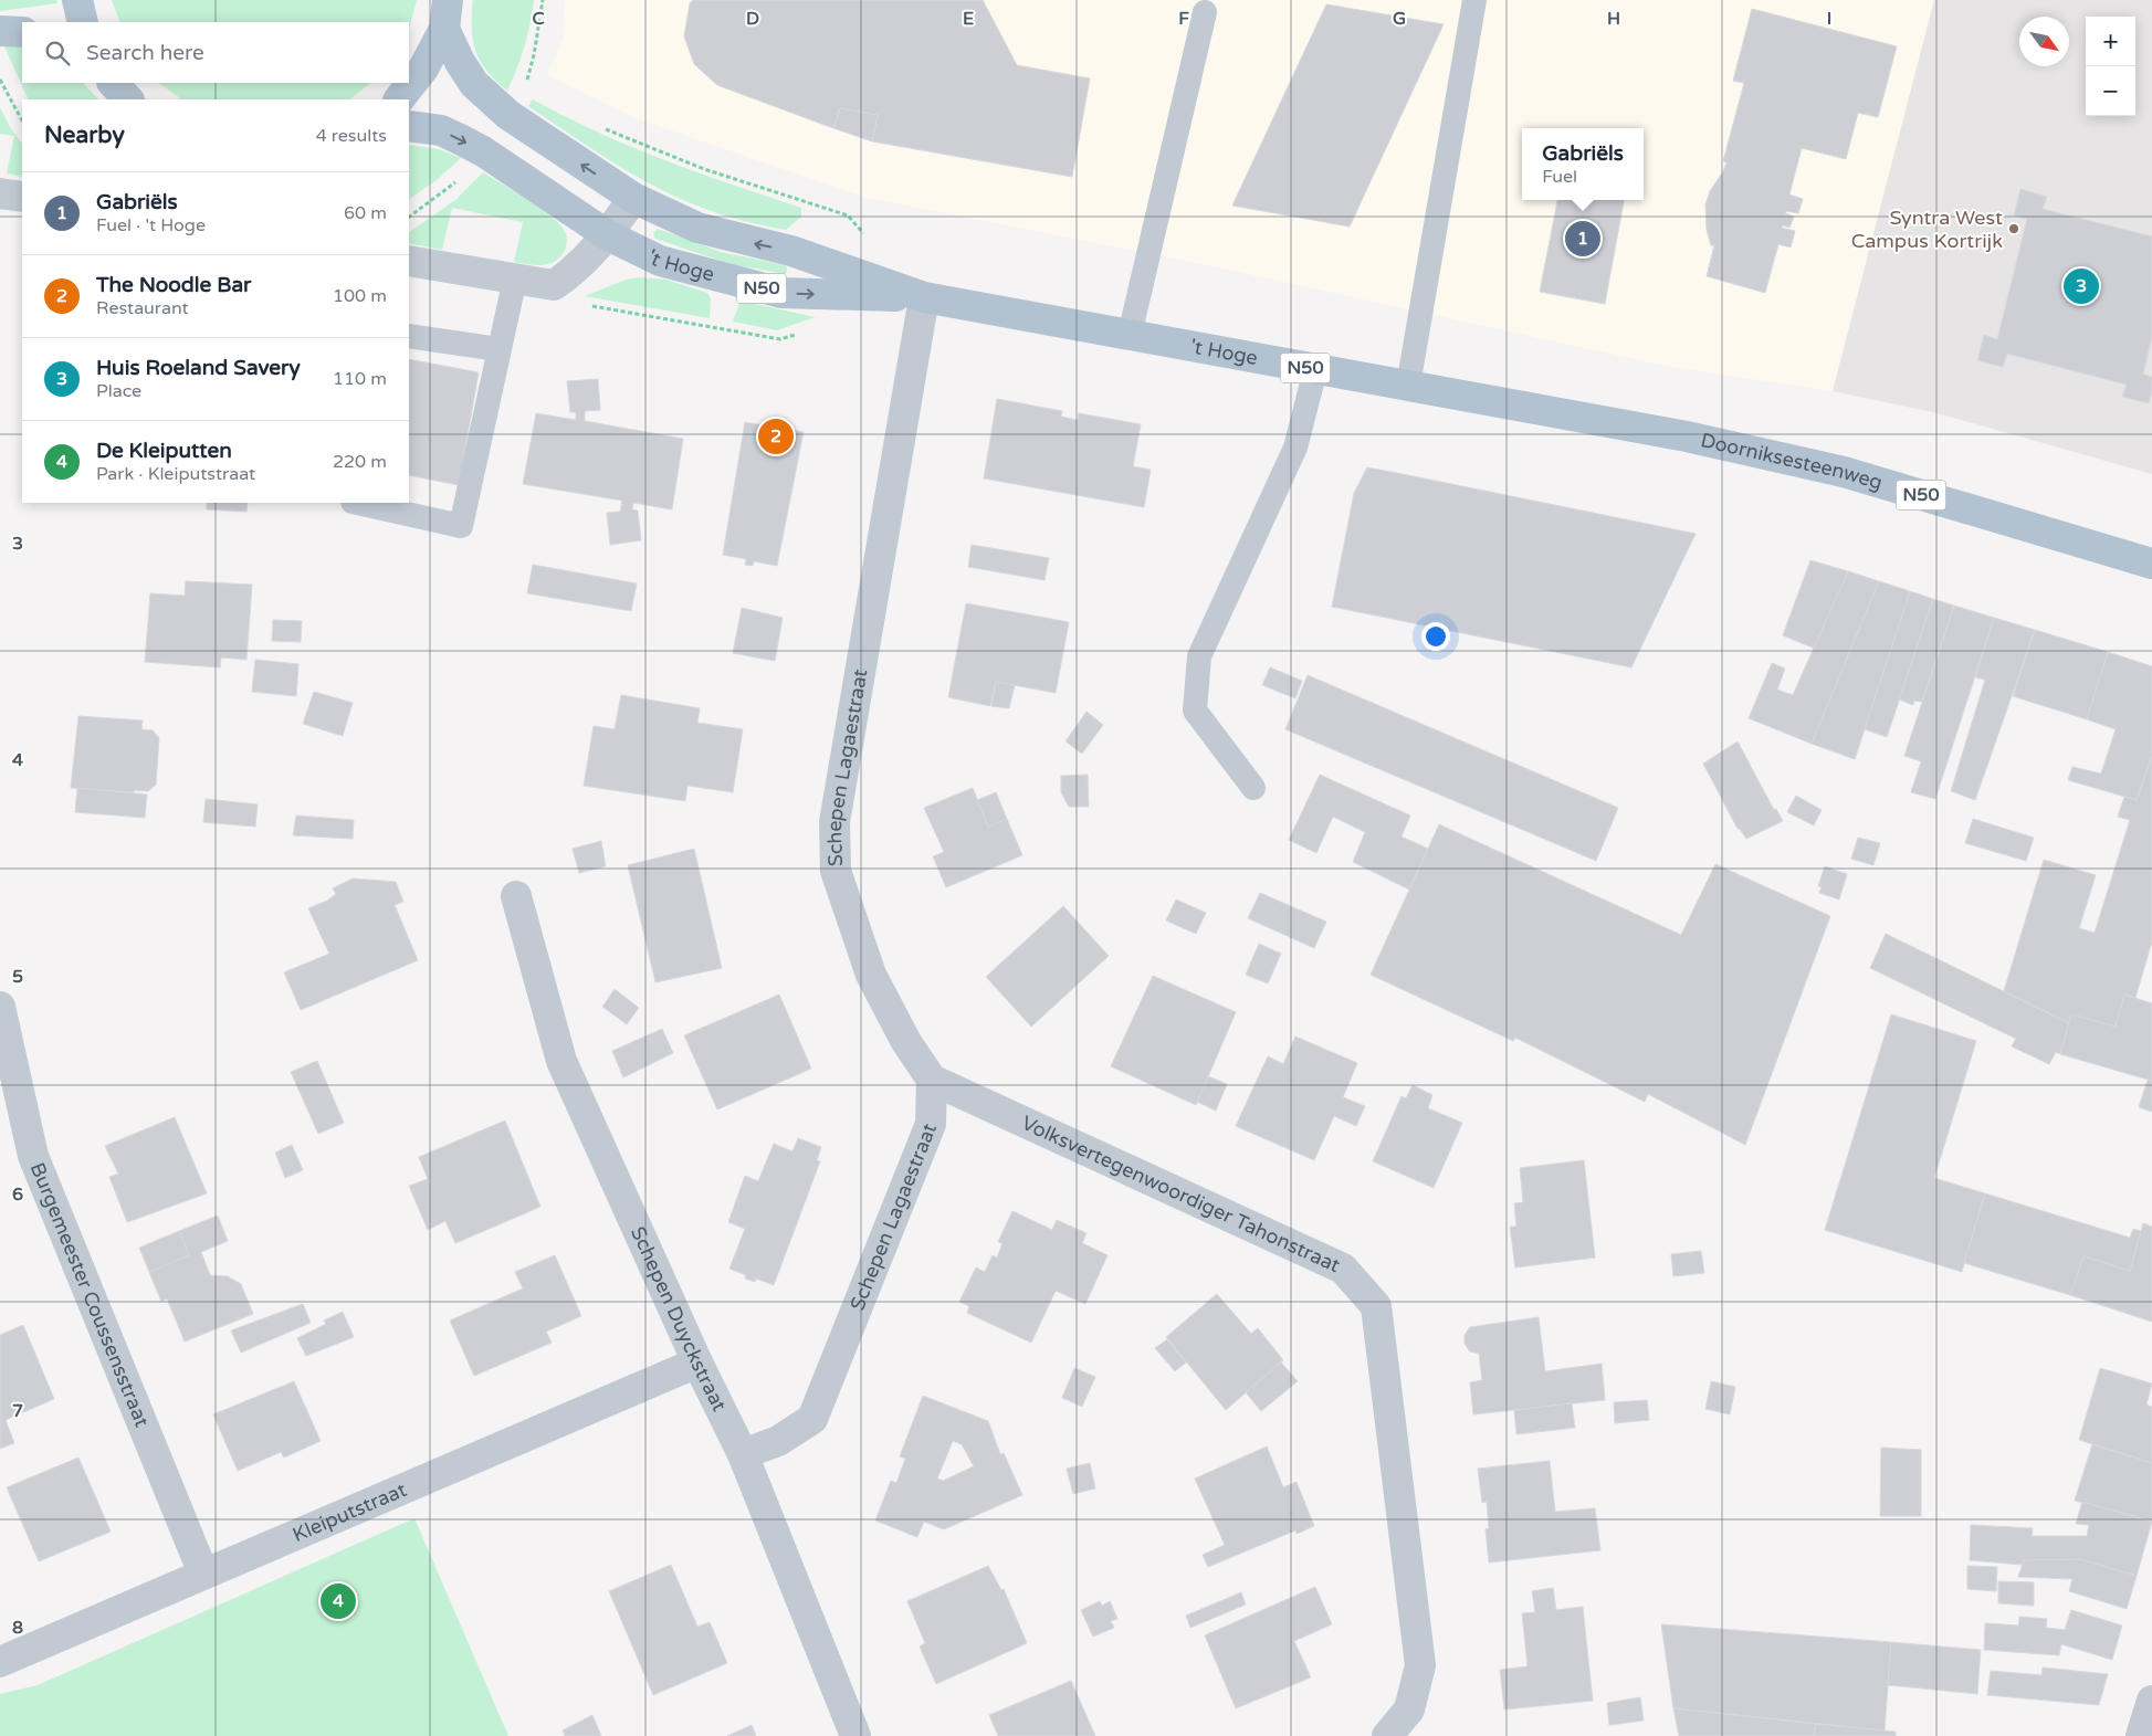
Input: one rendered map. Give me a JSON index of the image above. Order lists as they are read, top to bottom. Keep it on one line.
{"streets":{"main road":["'t Hoge","N50","Doorniksesteenweg"],"street":["Schepen Lagaestraat","Volksvertegenwoordiger Tahonstraat","Burgemeester Coussensstraat","Schepen Duyckstraat","Kleiputstraat"]},"crossings":[["'t Hoge","N50"],["'t Hoge","Doorniksesteenweg"],["'t Hoge","Schepen Lagaestraat"],["Schepen Lagaestraat","Volksvertegenwoordiger Tahonstraat"],["Schepen Lagaestraat","Schepen Duyckstraat"],["Burgemeester Coussensstraat","Kleiputstraat"],["Schepen Duyckstraat","Kleiputstraat"]],"places":["Syntra West Campus Kortrijk"],"north":"bottom right","page":{"map_buttons":["+","−"],"search":"Search here","heading":["Nearby","4 results"],"popup":["Gabriëls","Fuel"],"list":[{"mark":"1","name":"Gabriëls","note":"Fuel · 't Hoge","value":"60 m"},{"mark":"2","name":"The Noodle Bar","note":"Restaurant","value":"100 m"},{"mark":"3","name":"Huis Roeland Savery","note":"Place","value":"110 m"},{"mark":"4","name":"De Kleiputten","note":"Park · Kleiputstraat","value":"220 m"}],"pins":["1","3","2","4"]},"grid":{"columns":["C","D","E","F","G","H","I"],"rows":["3","4","5","6","7","8"]}}
